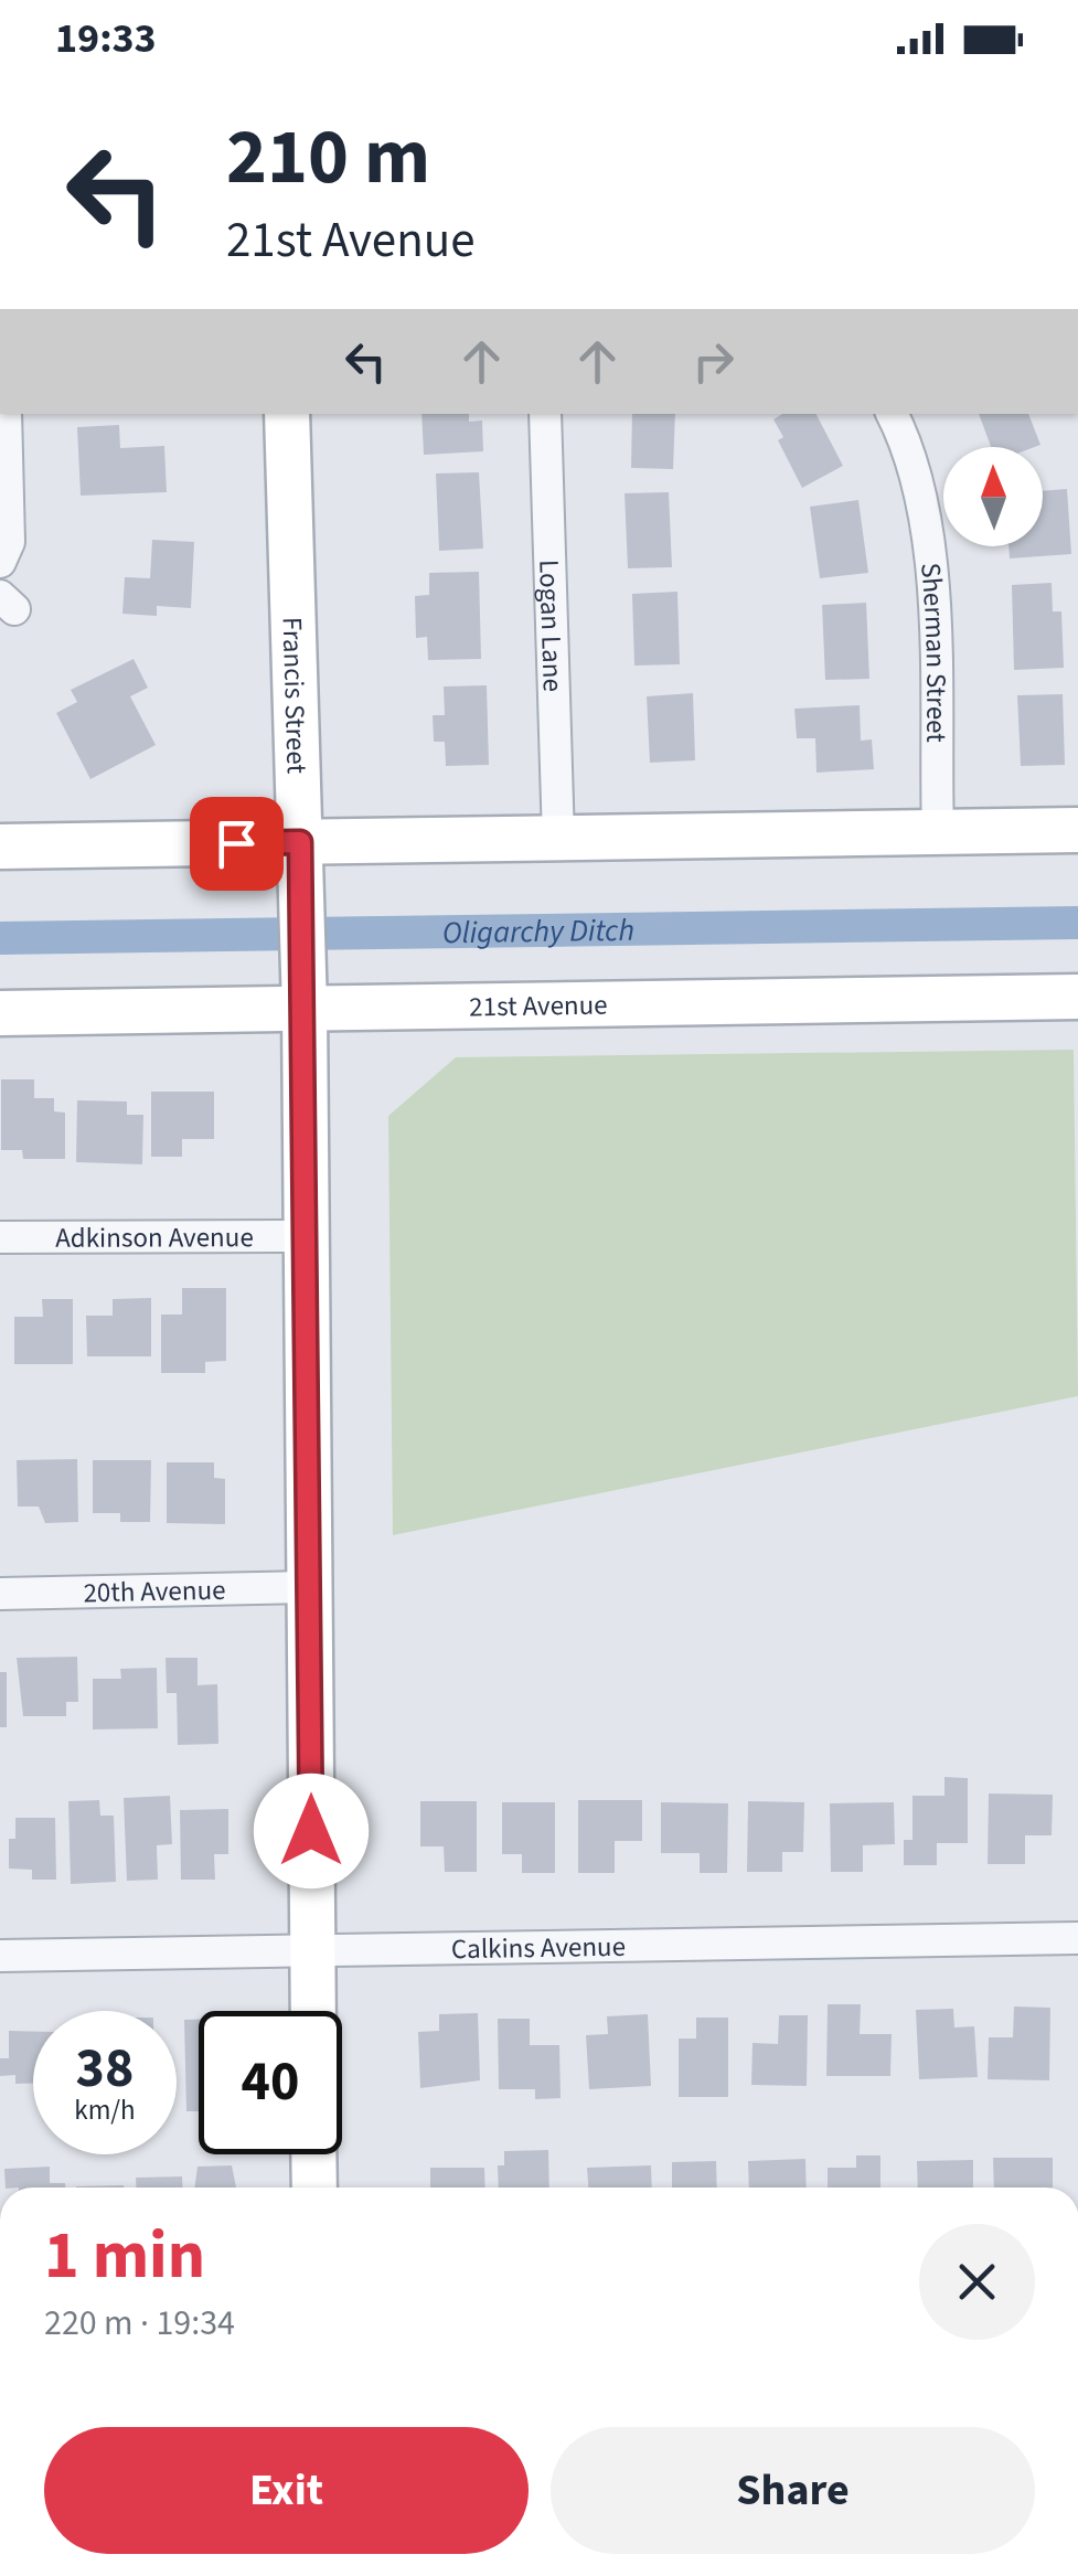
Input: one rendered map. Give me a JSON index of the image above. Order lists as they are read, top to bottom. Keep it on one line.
{"streets":{"street":["Logan Lane","Sherman Street","Francis Street","21st Avenue","Adkinson Avenue","20th Avenue","Calkins Avenue"]},"crossings":[["Francis Street","21st Avenue"],["Francis Street","Adkinson Avenue"],["Francis Street","20th Avenue"],["Francis Street","Calkins Avenue"]],"water":["Oligarchy Ditch"],"north":"top","page":{"status":"19:33","turn":["210 m","21st Avenue"],"speed":"38 km/h","limit":"40","heading":["1 min","220 m · 19:34"],"buttons":["Exit","Share"]}}
